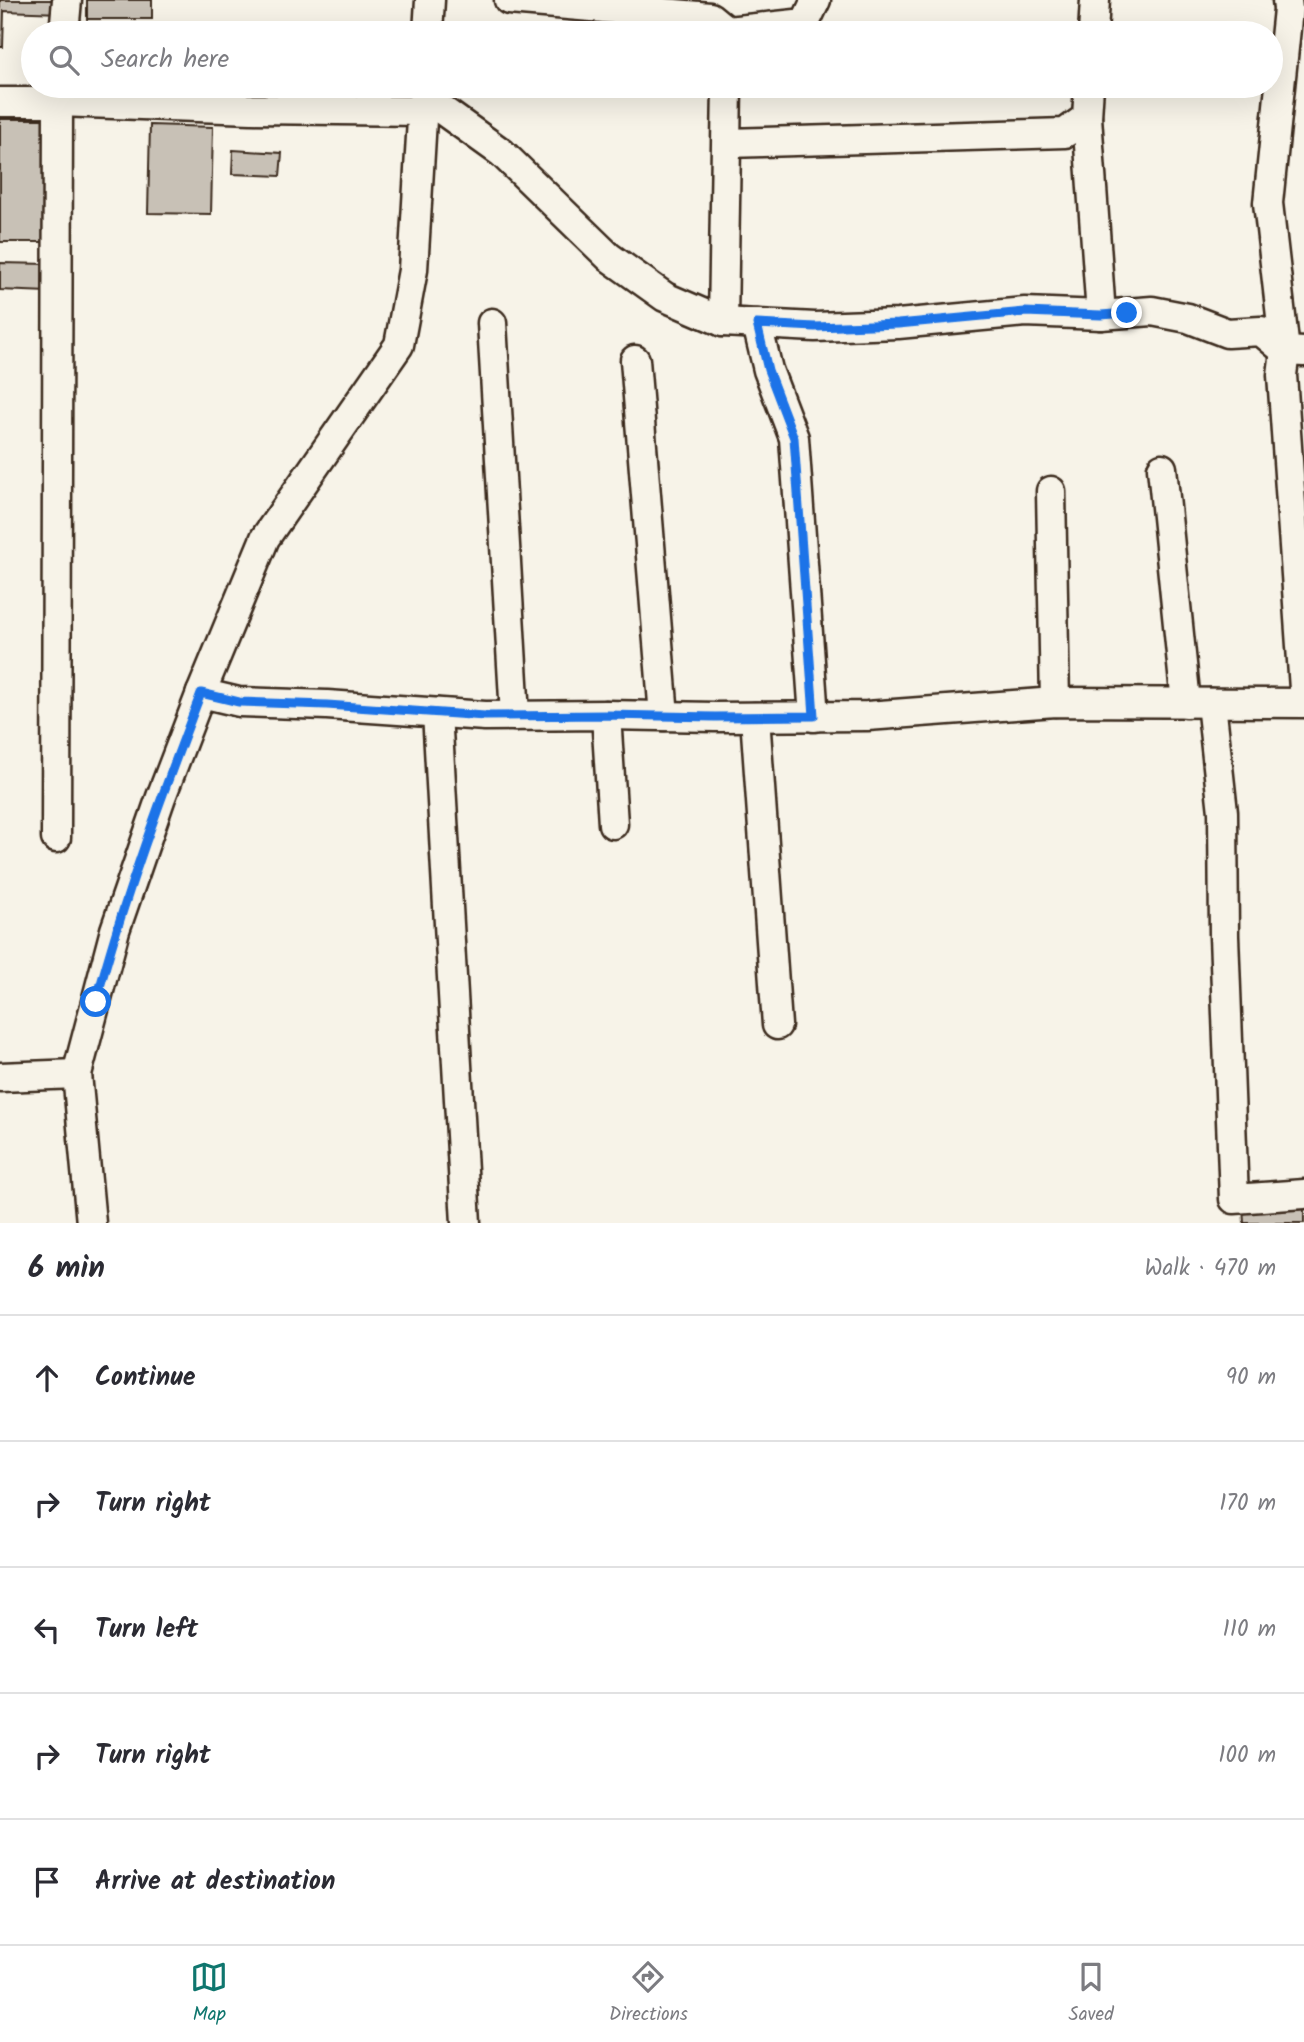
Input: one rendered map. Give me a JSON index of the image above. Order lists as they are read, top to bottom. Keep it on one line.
{"page":{"search":"Search here","heading":["6 min","Walk · 470 m"],"list":[["Continue","90 m"],["Turn right","170 m"],["Turn left","110 m"],["Turn right","100 m"],"Arrive at destination"],"nav":["Map","Directions","Saved"]}}
